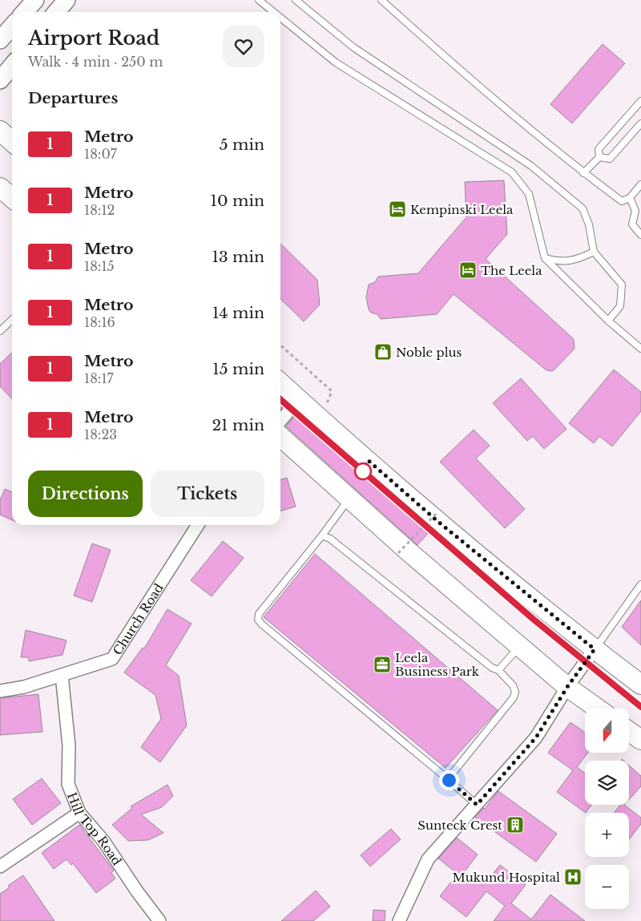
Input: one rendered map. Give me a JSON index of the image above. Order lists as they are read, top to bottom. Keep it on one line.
{"streets":{"street":["Church Road","Hill Top Road"]},"crossings":[["Church Road","Hill Top Road"]],"places":{"hotel":["Kempinski Leela","The Leela"],"shop":["Noble plus"],"office":["Leela Business Park"],"building":["Sunteck Crest"],"hospital":["Mukund Hospital"]},"lines":["metro line 1"],"north":"bottom","page":{"heading":[["Airport Road","Walk · 4 min · 250 m"],"Departures"],"list":[{"mark":"1","name":"Metro","note":"18:07","value":"5 min"},{"mark":"1","name":"Metro","note":"18:12","value":"10 min"},{"mark":"1","name":"Metro","note":"18:15","value":"13 min"},{"mark":"1","name":"Metro","note":"18:16","value":"14 min"},{"mark":"1","name":"Metro","note":"18:17","value":"15 min"},{"mark":"1","name":"Metro","note":"18:23","value":"21 min"}],"buttons":["Directions","Tickets"],"map_buttons":["+","−"]}}
